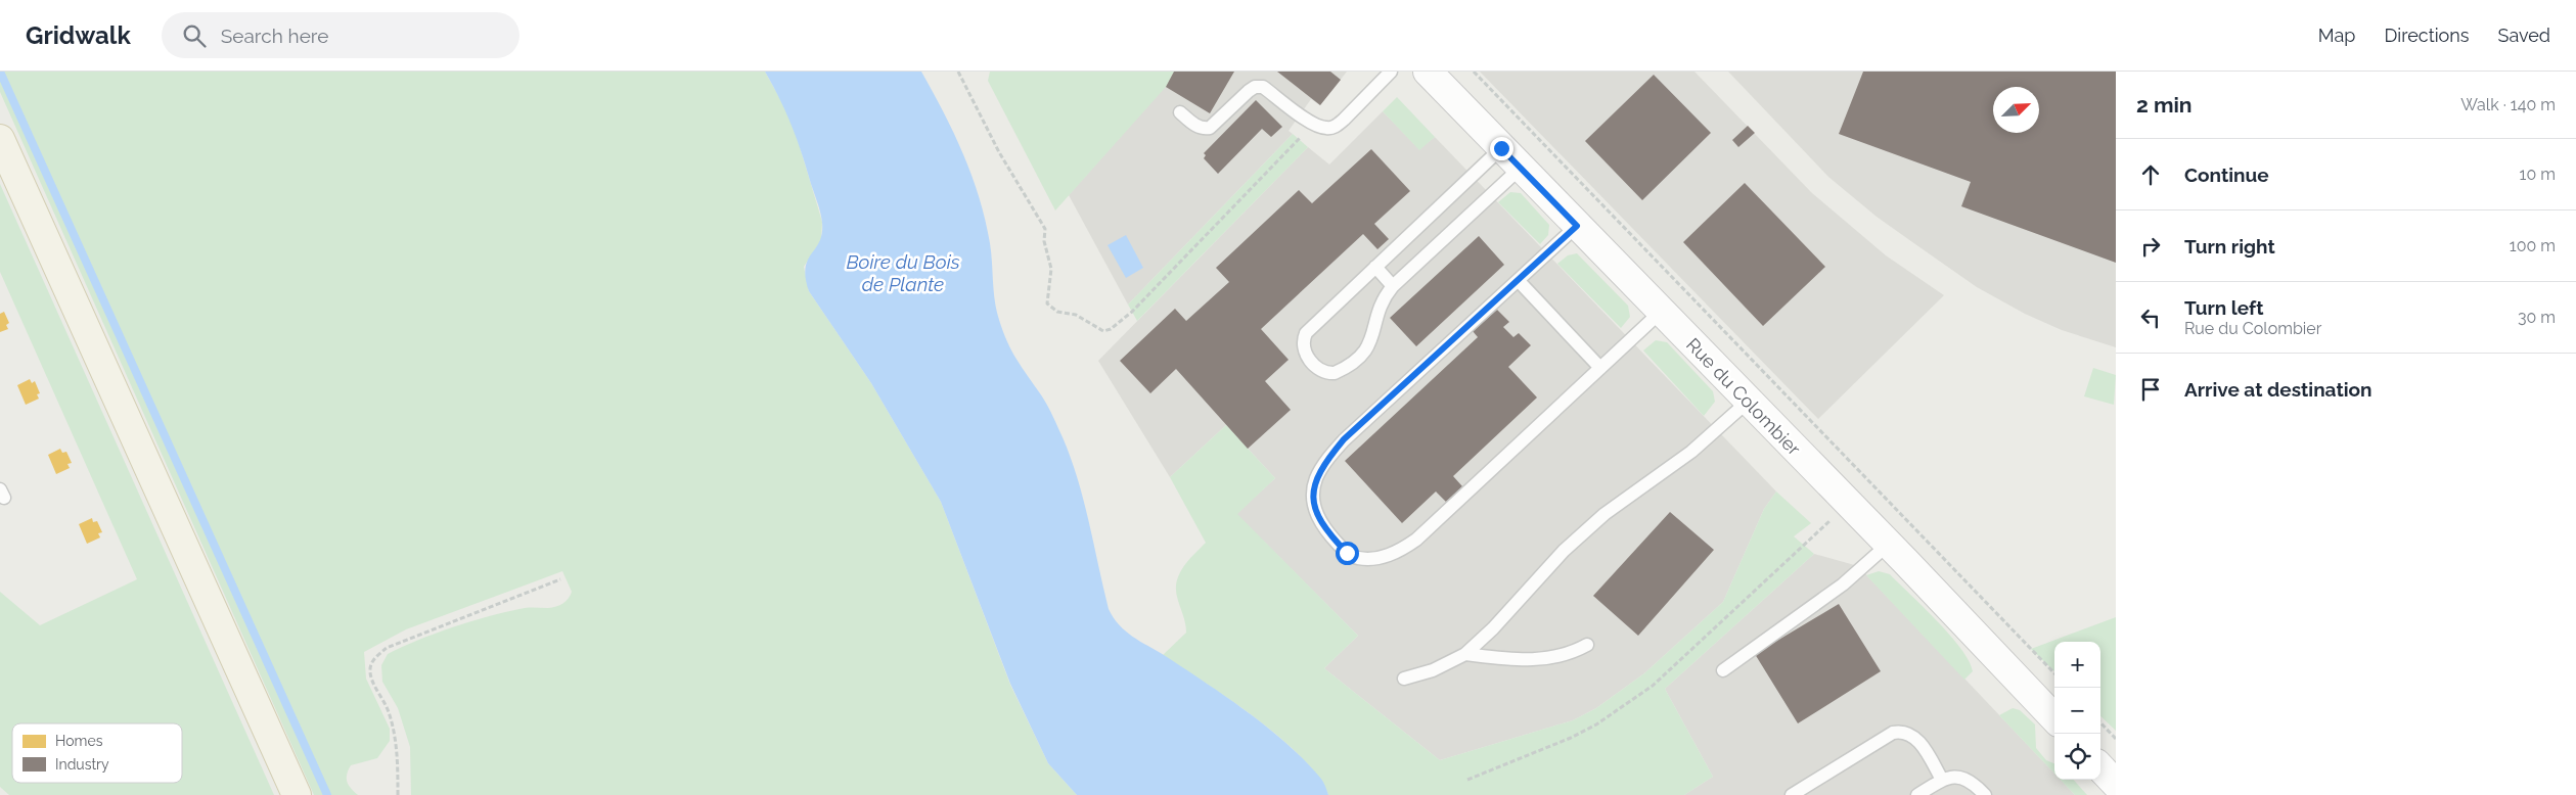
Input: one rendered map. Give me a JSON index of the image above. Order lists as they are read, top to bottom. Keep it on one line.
{"streets":{"main road":["Rue du Colombier"]},"water":["Boire du Bois de Plante"],"legend":["Homes","Industry"],"north":"top right","page":{"header":"Gridwalk","search":"Search here","nav":["Map","Directions","Saved"],"heading":["2 min","Walk · 140 m"],"list":[["Continue","10 m"],["Turn right","100 m"],["Turn left","Rue du Colombier","30 m"],"Arrive at destination"],"map_buttons":["+","−"]}}
